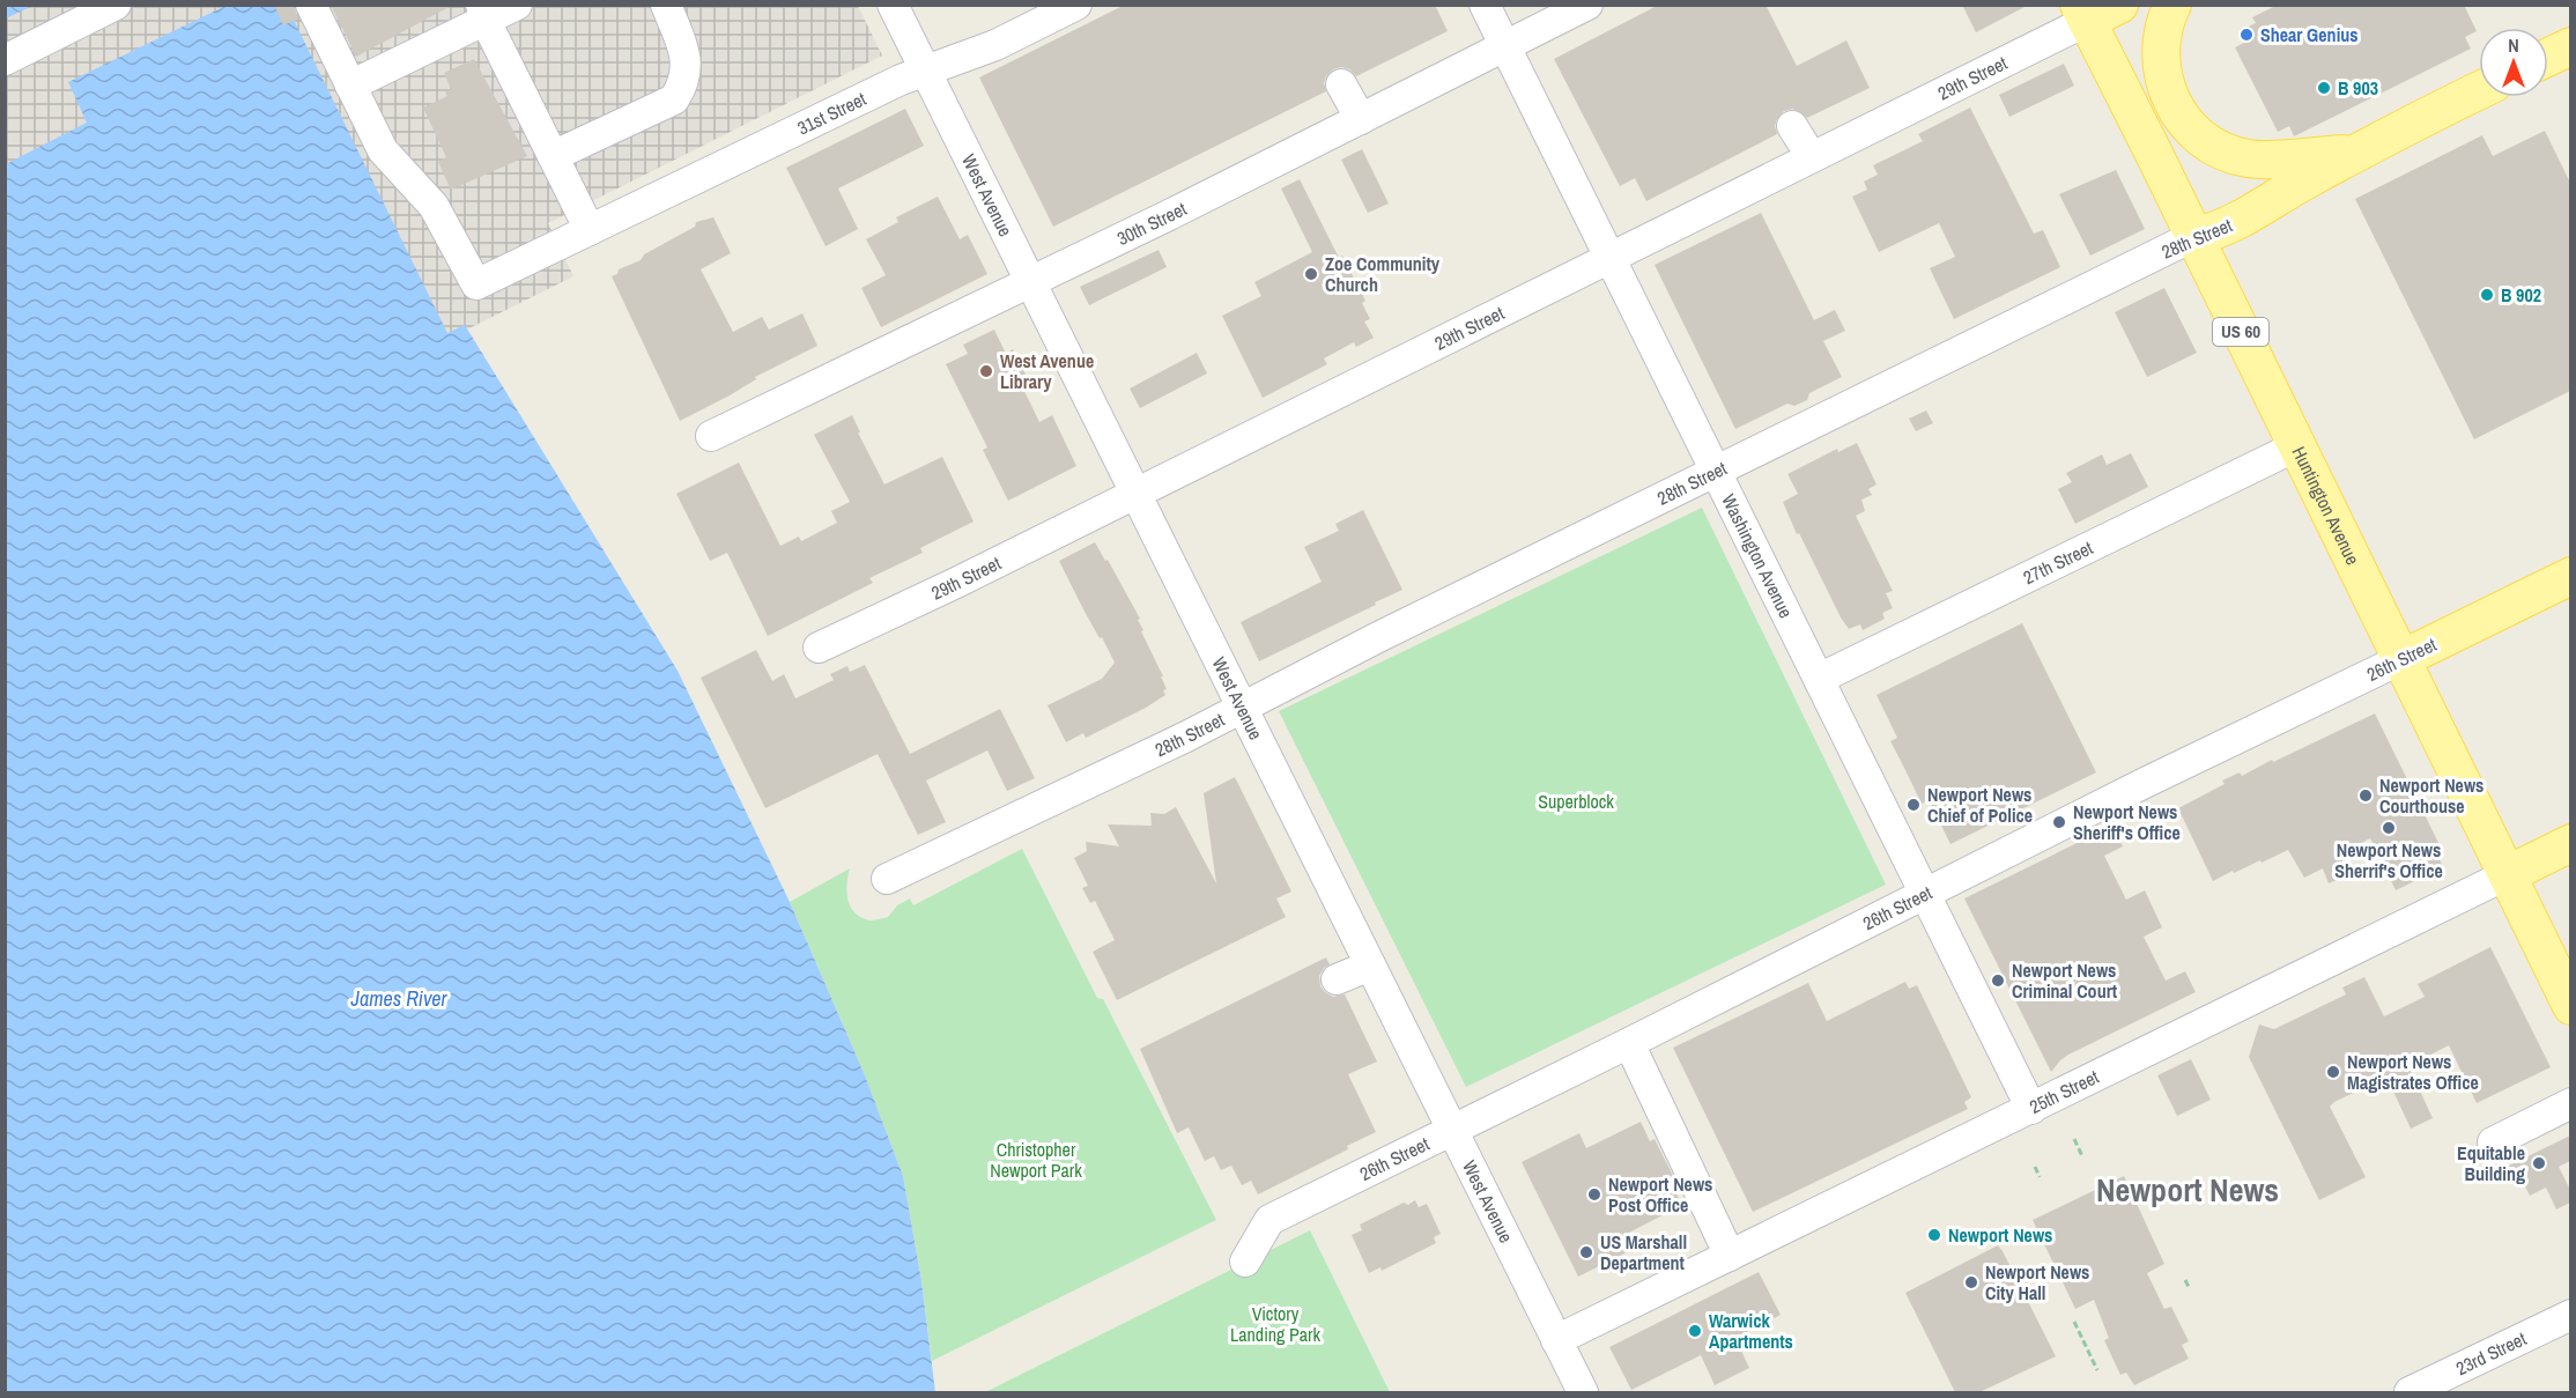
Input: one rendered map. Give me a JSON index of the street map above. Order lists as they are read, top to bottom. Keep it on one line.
{"streets":{"main road":["29th Street","28th Street","US 60","Huntington Avenue","26th Street","25th Street"],"street":["31st Street","West Avenue","30th Street","Washington Avenue","27th Street","23rd Street"]},"crossings":[["29th Street","West Avenue"],["29th Street","Huntington Avenue"],["29th Street","Washington Avenue"],["31st Street","West Avenue"],["West Avenue","30th Street"],["West Avenue","28th Street"],["West Avenue","26th Street"],["West Avenue","25th Street"],["30th Street","Washington Avenue"],["28th Street","Huntington Avenue"],["28th Street","Washington Avenue"],["Huntington Avenue","27th Street"],["Huntington Avenue","26th Street"],["Huntington Avenue","25th Street"],["Washington Avenue","27th Street"],["Washington Avenue","26th Street"],["Washington Avenue","25th Street"]],"districts":["Newport News"],"water":["James River"],"parks":["Superblock","Christopher Newport Park","Victory Landing Park"],"places":["Shear Genius","B 903","Zoe Community Church","B 902","West Avenue Library","Newport News Courthouse","Newport News Chief of Police","Newport News Sheriff's Office","Newport News Sherrif's Office","Newport News Criminal Court","Newport News Magistrates Office","Equitable Building","Newport News Post Office","Newport News","US Marshall Department","Newport News City Hall","Warwick Apartments"],"north":"top"}
